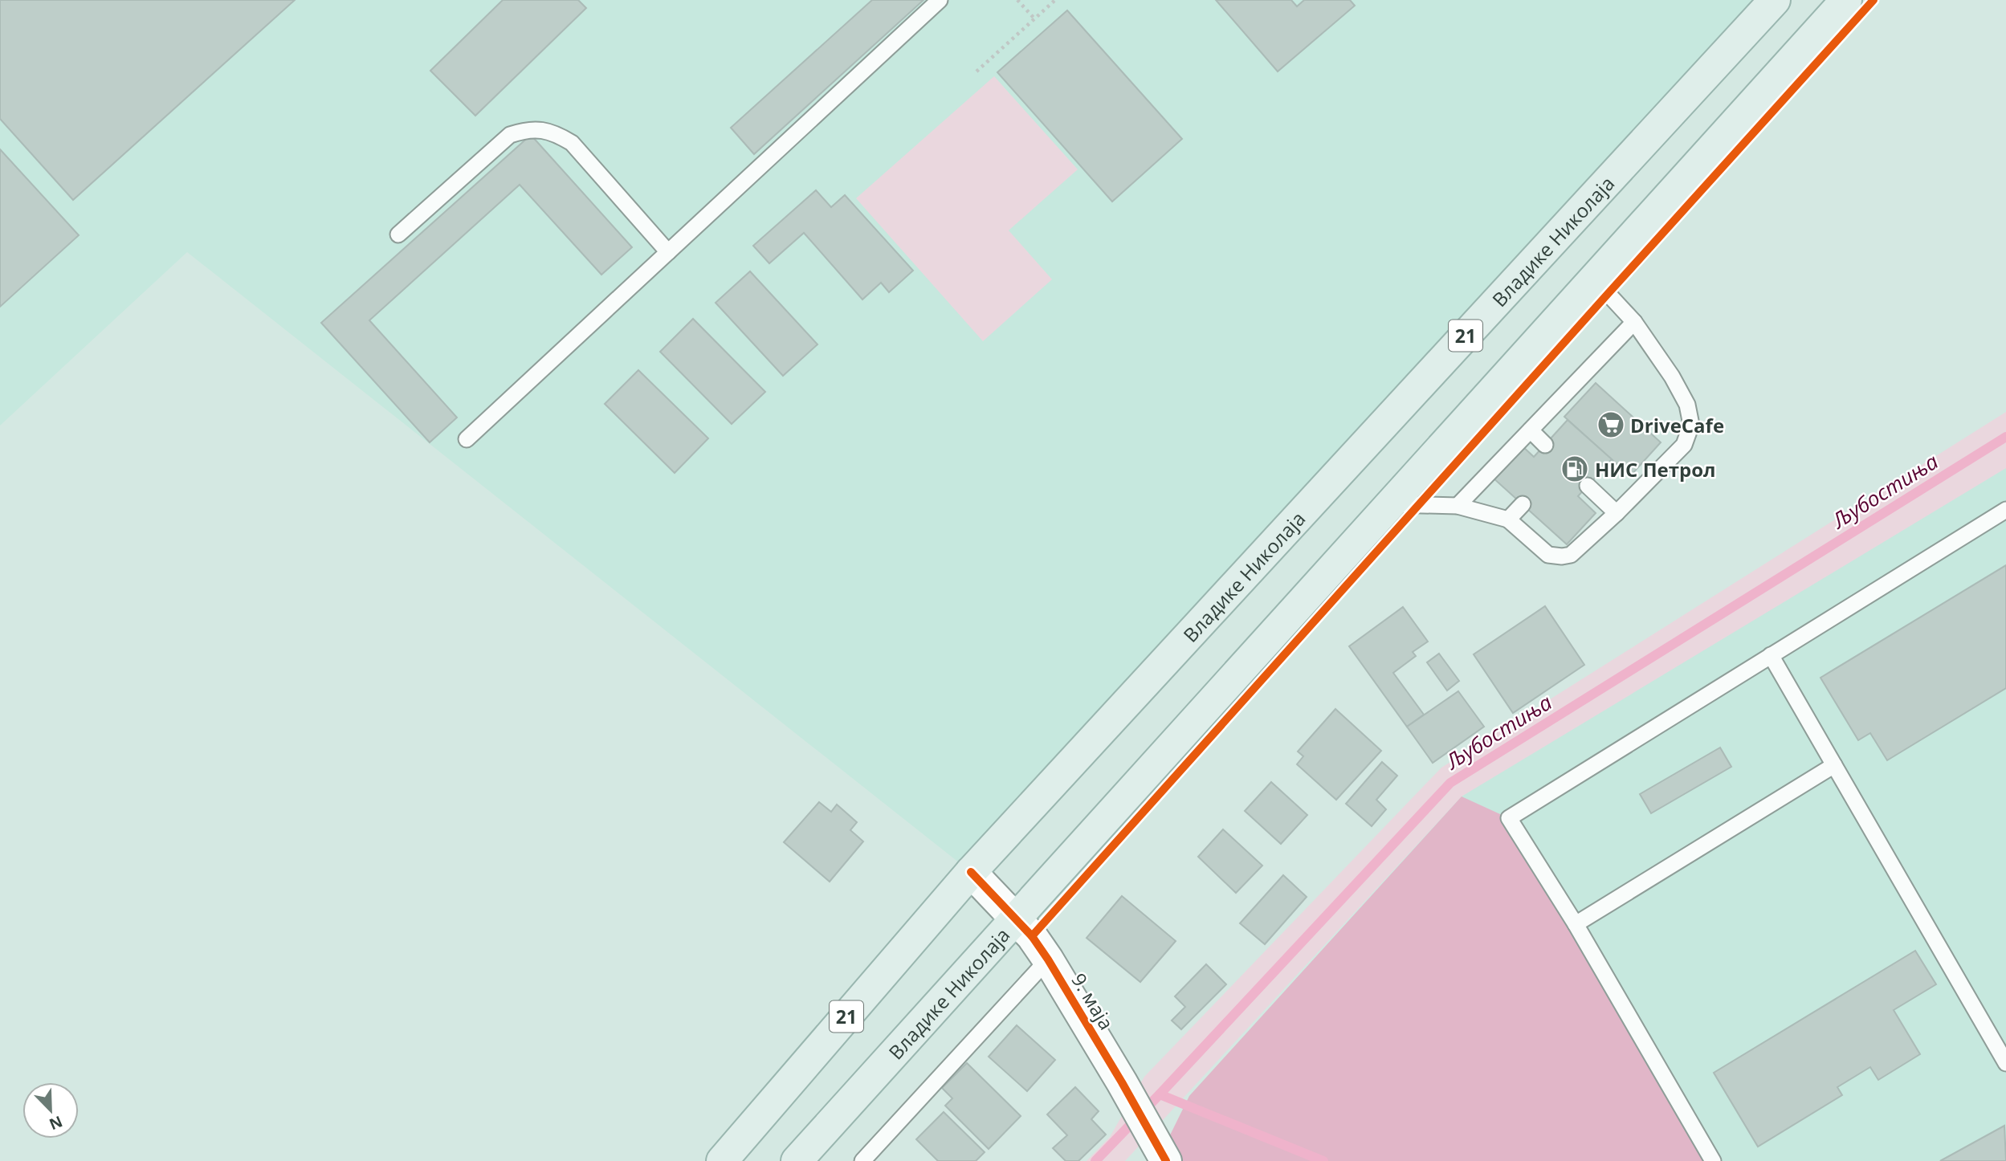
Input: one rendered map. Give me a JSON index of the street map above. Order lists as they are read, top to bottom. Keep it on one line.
{"streets":{"main road":["Владике Николаја","21"],"street":["9. маја"]},"crossings":[["Владике Николаја","9. маја"]],"water":["Љубостиња"],"places":{"supermarket":["DriveCafe"],"fuel station":["НИС Петрол"]},"north":"bottom right"}
